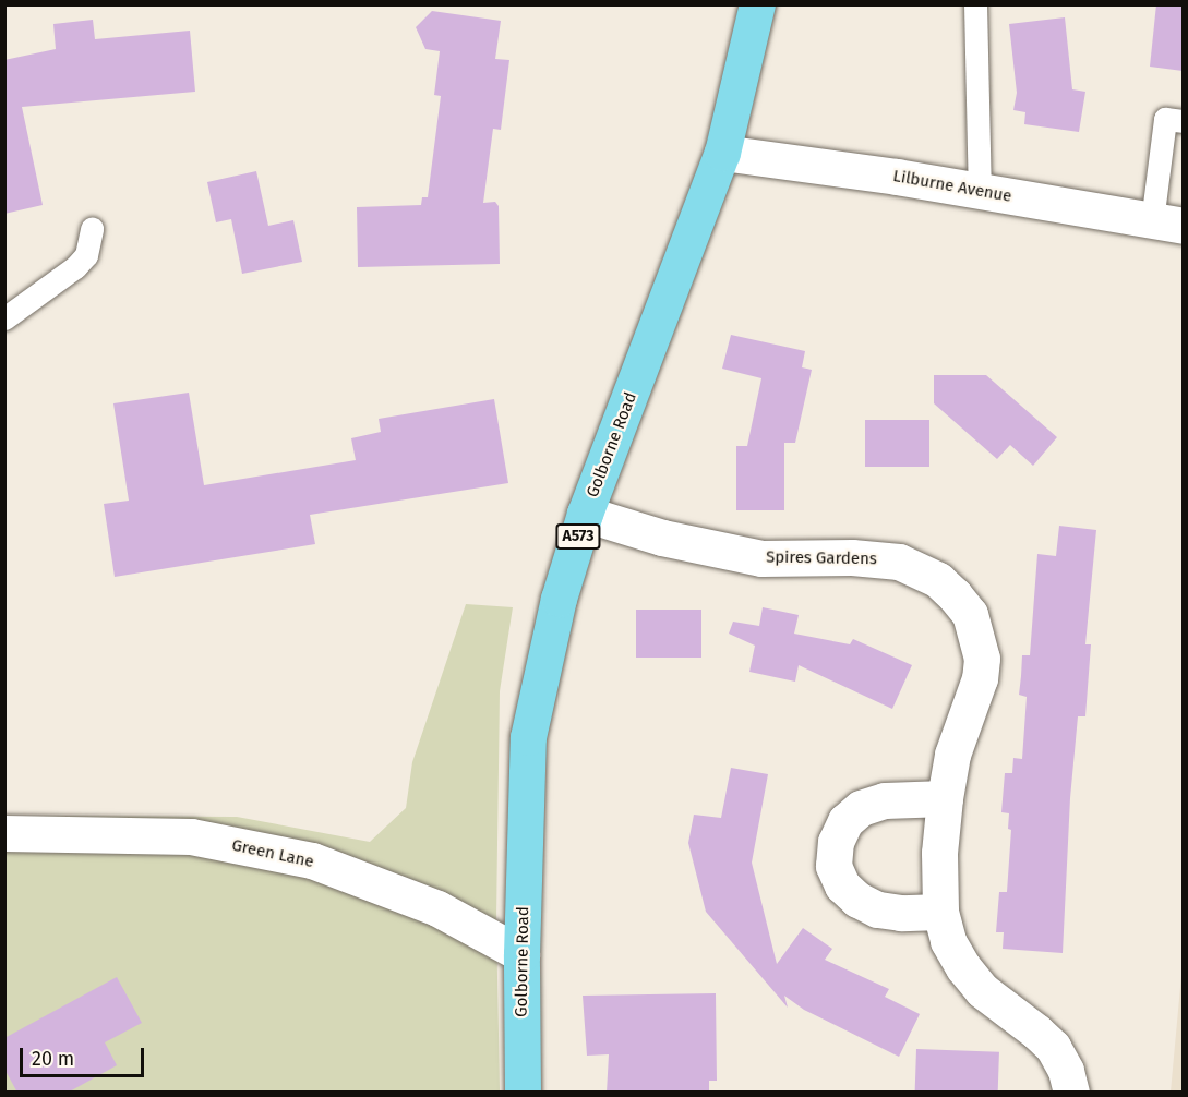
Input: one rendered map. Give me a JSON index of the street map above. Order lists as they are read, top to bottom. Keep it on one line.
{"streets":{"main road":["Golborne Road","A573"],"street":["Lilburne Avenue","Spires Gardens","Green Lane"]},"crossings":[["Lilburne Avenue","Golborne Road"],["Golborne Road","Spires Gardens"],["Golborne Road","Green Lane"]],"scale_bar":"20 m"}
